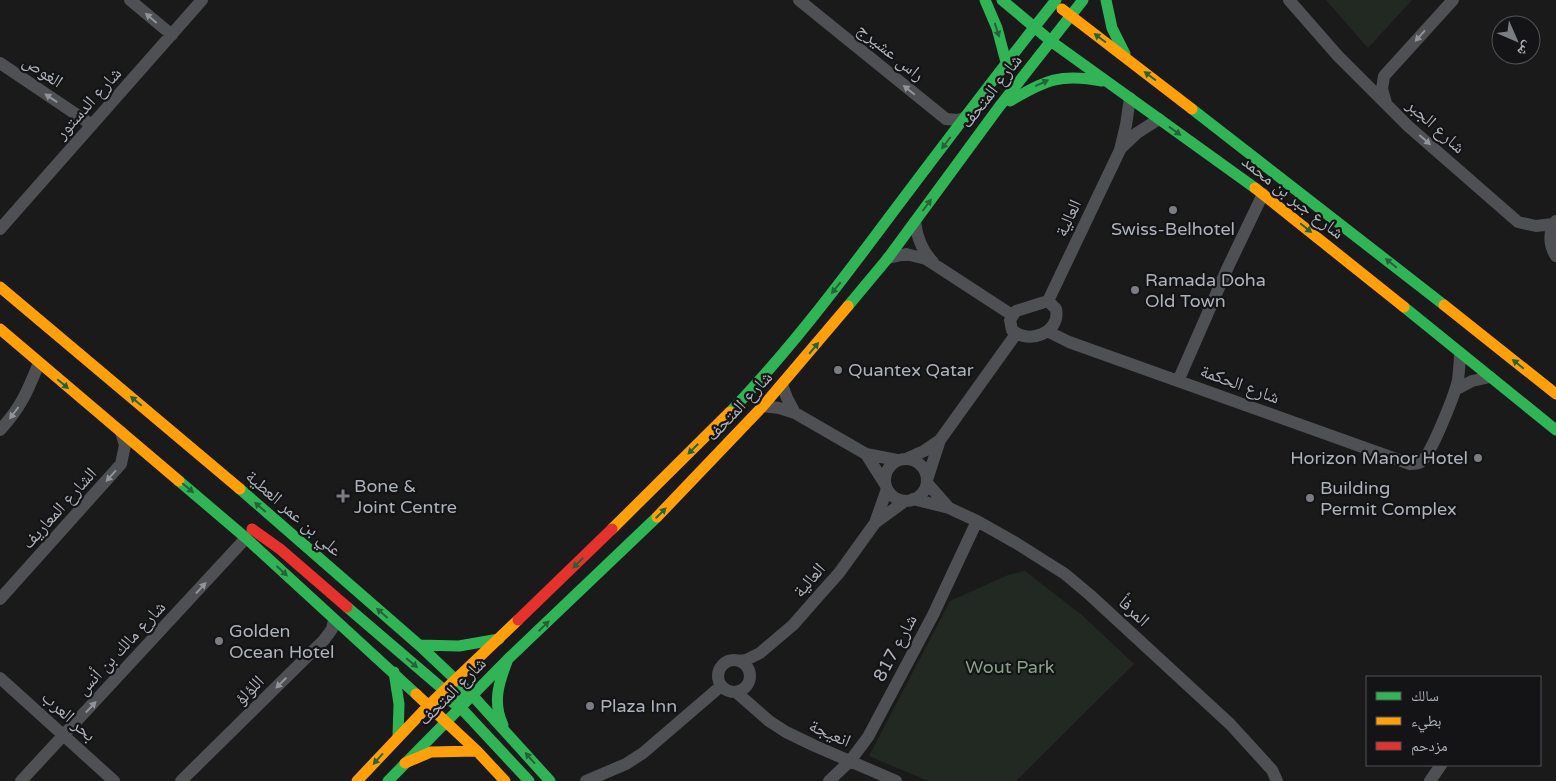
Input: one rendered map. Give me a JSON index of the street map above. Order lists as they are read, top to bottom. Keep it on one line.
{"streets":{"street":["راس عشيرج","الغوص","شارع المتحف","شارع الدستور","شارع الجبر","شارع جبر بن محمد","العالية","شارع الحكمة","الشارع المعاريف","علي بن عمر العطية","المرفأ","شارع مالك بن أنس","شارع 817","اللؤلؤ","بحر العرب","انعيجة"]},"crossings":[["راس عشيرج","شارع المتحف"],["الغوص","شارع الدستور"],["شارع المتحف","شارع جبر بن محمد"],["شارع المتحف","علي بن عمر العطية"],["شارع جبر بن محمد","العالية"],["العالية","شارع الحكمة"],["العالية","المرفأ"],["العالية","انعيجة"],["المرفأ","شارع 817"],["شارع مالك بن أنس","بحر العرب"],["شارع 817","انعيجة"]],"one_way":["راس عشيرج","الغوص","شارع الجبر","الشارع المعاريف","شارع مالك بن أنس","اللؤلؤ"],"parks":["Wout Park"],"places":{"other":["Swiss-Belhotel","Ramada Doha Old Town","Quantex Qatar","Horizon Manor Hotel","Building Permit Complex","Golden Ocean Hotel","Plaza Inn"],"health":["Bone & Joint Centre"]},"legend":["سالك","بطيء","مزدحم"],"north":"bottom right"}
